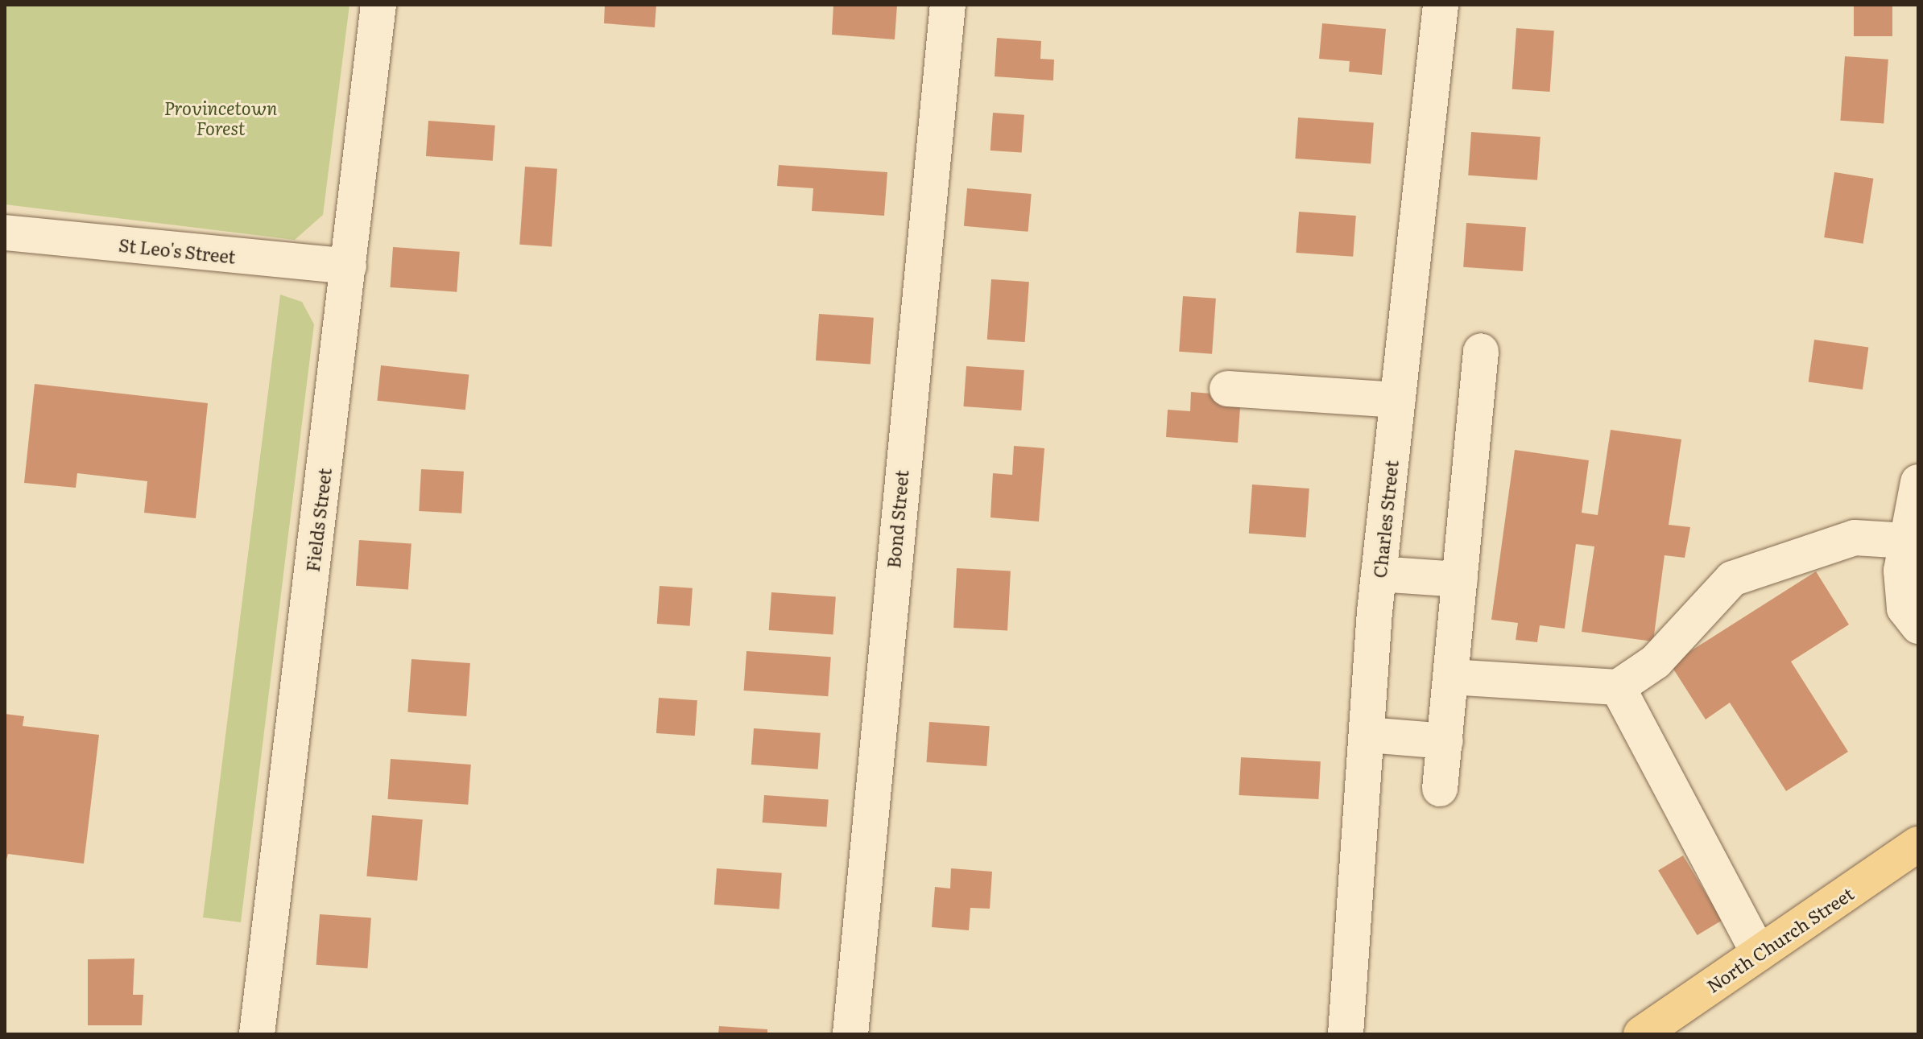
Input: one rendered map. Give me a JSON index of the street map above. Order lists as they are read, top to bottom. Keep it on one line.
{"streets":{"main road":["North Church Street"],"street":["St Leo's Street","Bond Street","Charles Street","Fields Street"]},"crossings":[["St Leo's Street","Fields Street"]],"parks":["Provincetown Forest"]}
